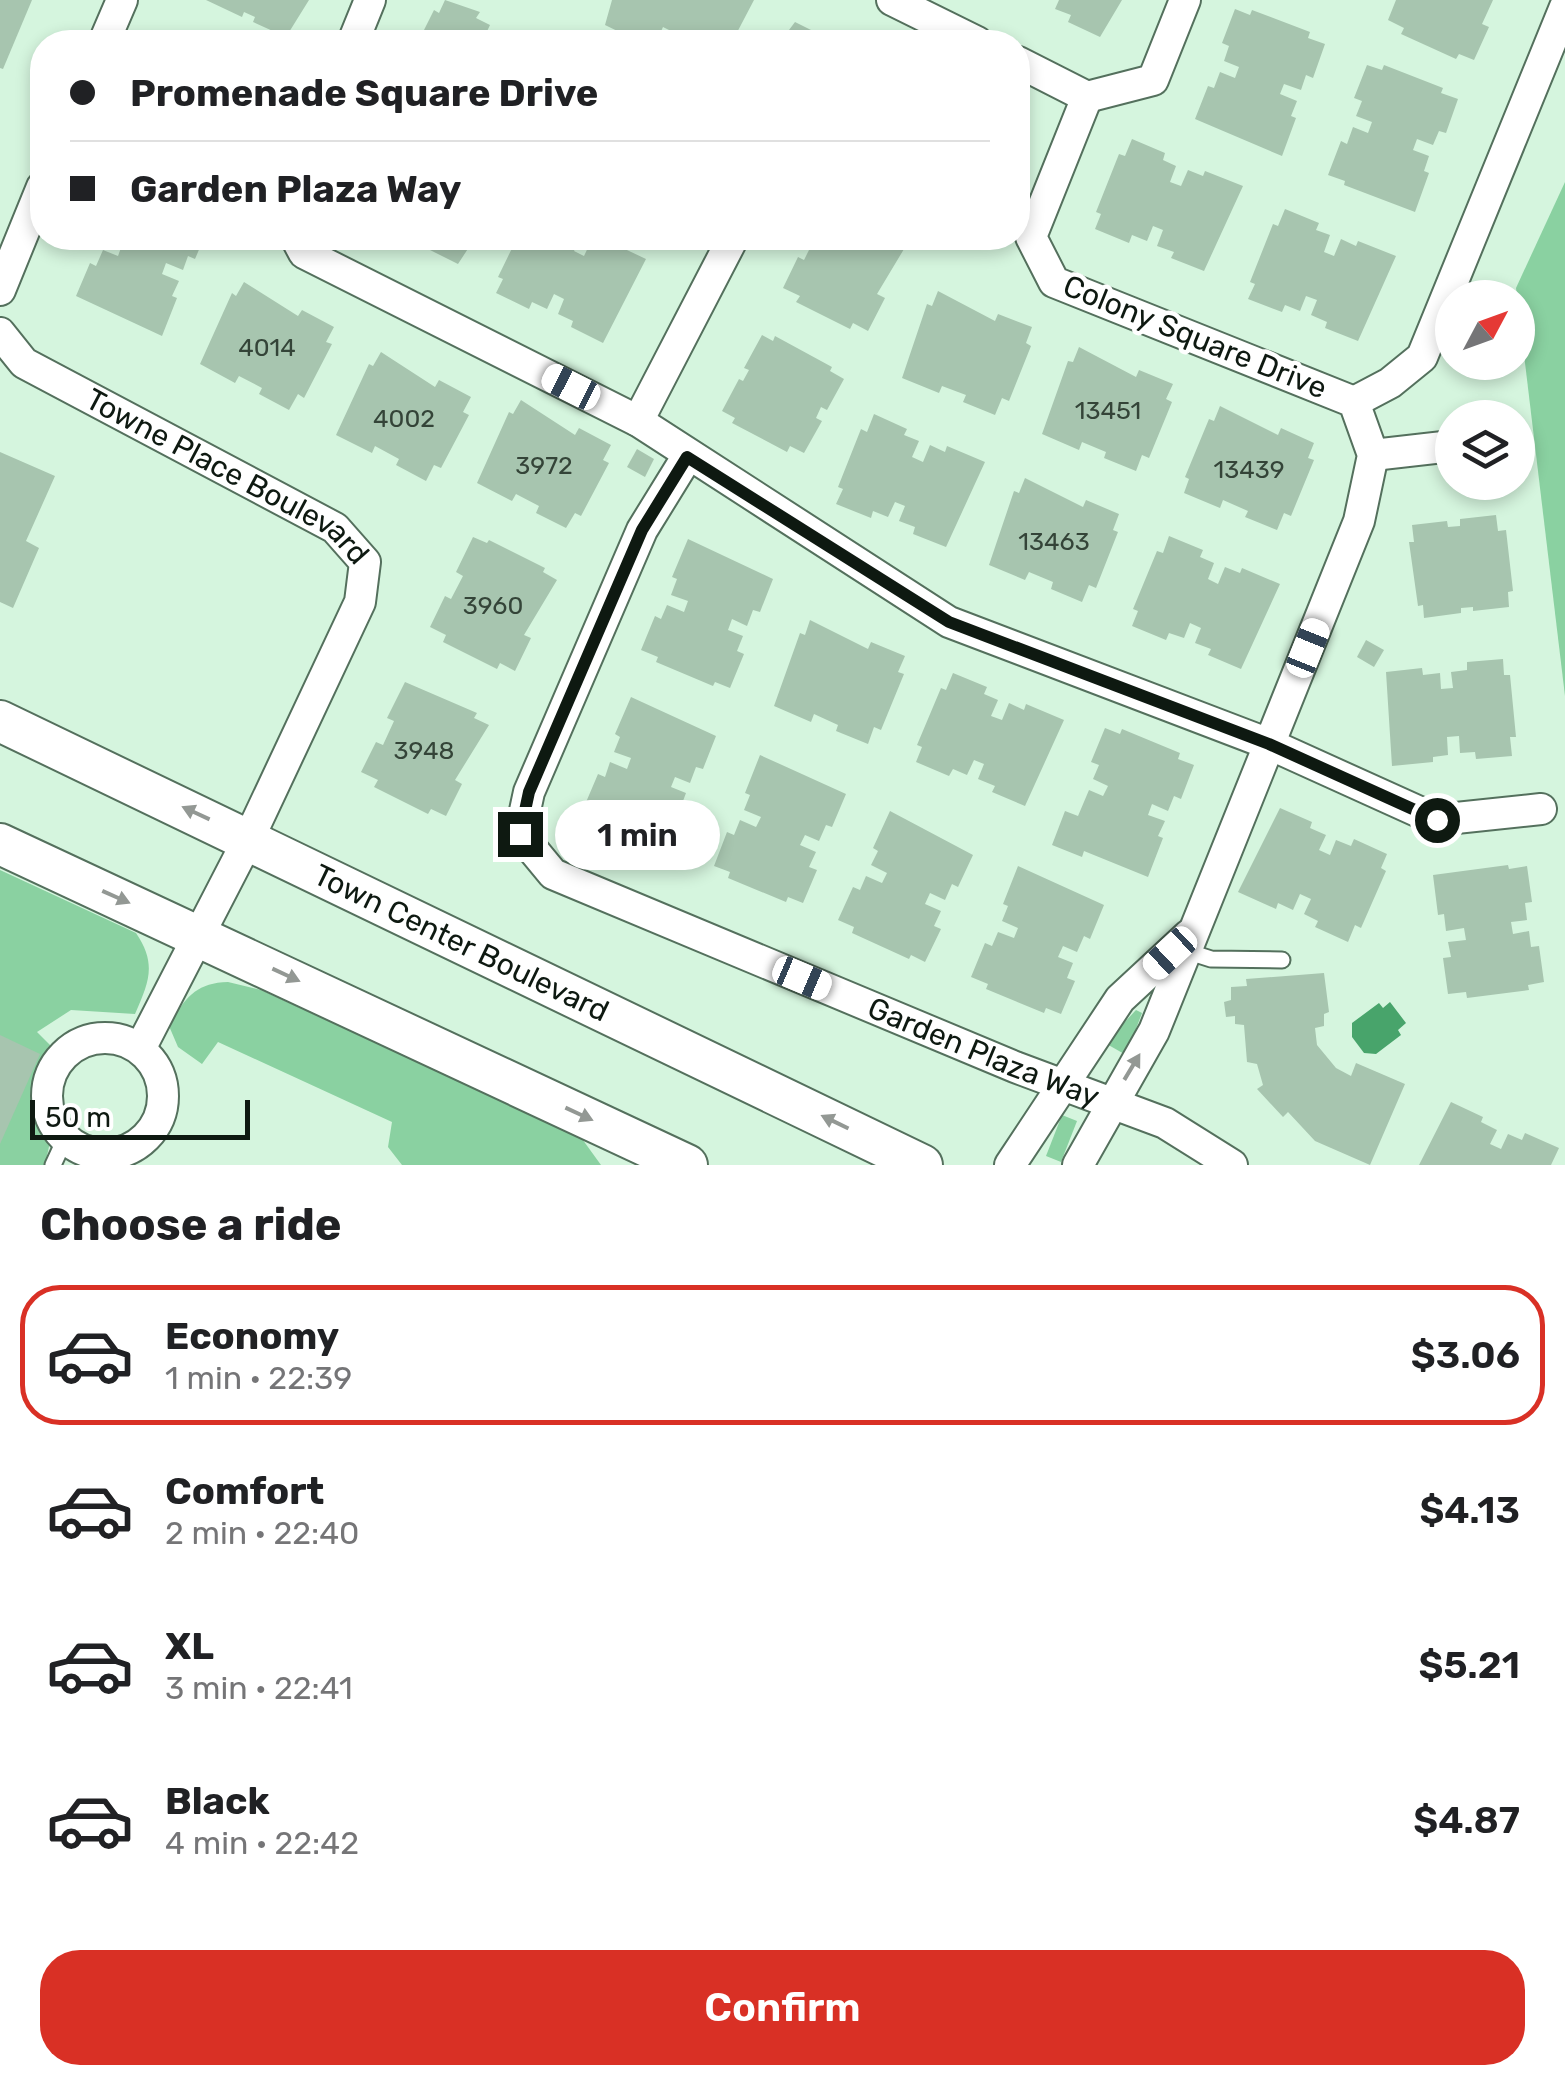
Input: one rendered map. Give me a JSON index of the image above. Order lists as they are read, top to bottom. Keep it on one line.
{"streets":{"main road":["Town Center Boulevard"],"street":["Colony Square Drive","Towne Place Boulevard","Garden Plaza Way"]},"crossings":[["Towne Place Boulevard","Town Center Boulevard"]],"house_numbers":["4014","13451","4002","3972","13439","13463","3960","3948"],"scale_bar":"50 m","north":"top right","page":{"banner":["Promenade Square Drive","Garden Plaza Way"],"bubble":"1 min","scale":"50 m","heading":"Choose a ride","list":[{"name":"Economy","note":"1 min · 22:39","value":"$3.06"},{"name":"Comfort","note":"2 min · 22:40","value":"$4.13"},{"name":"XL","note":"3 min · 22:41","value":"$5.21"},{"name":"Black","note":"4 min · 22:42","value":"$4.87"}],"buttons":"Confirm"}}
